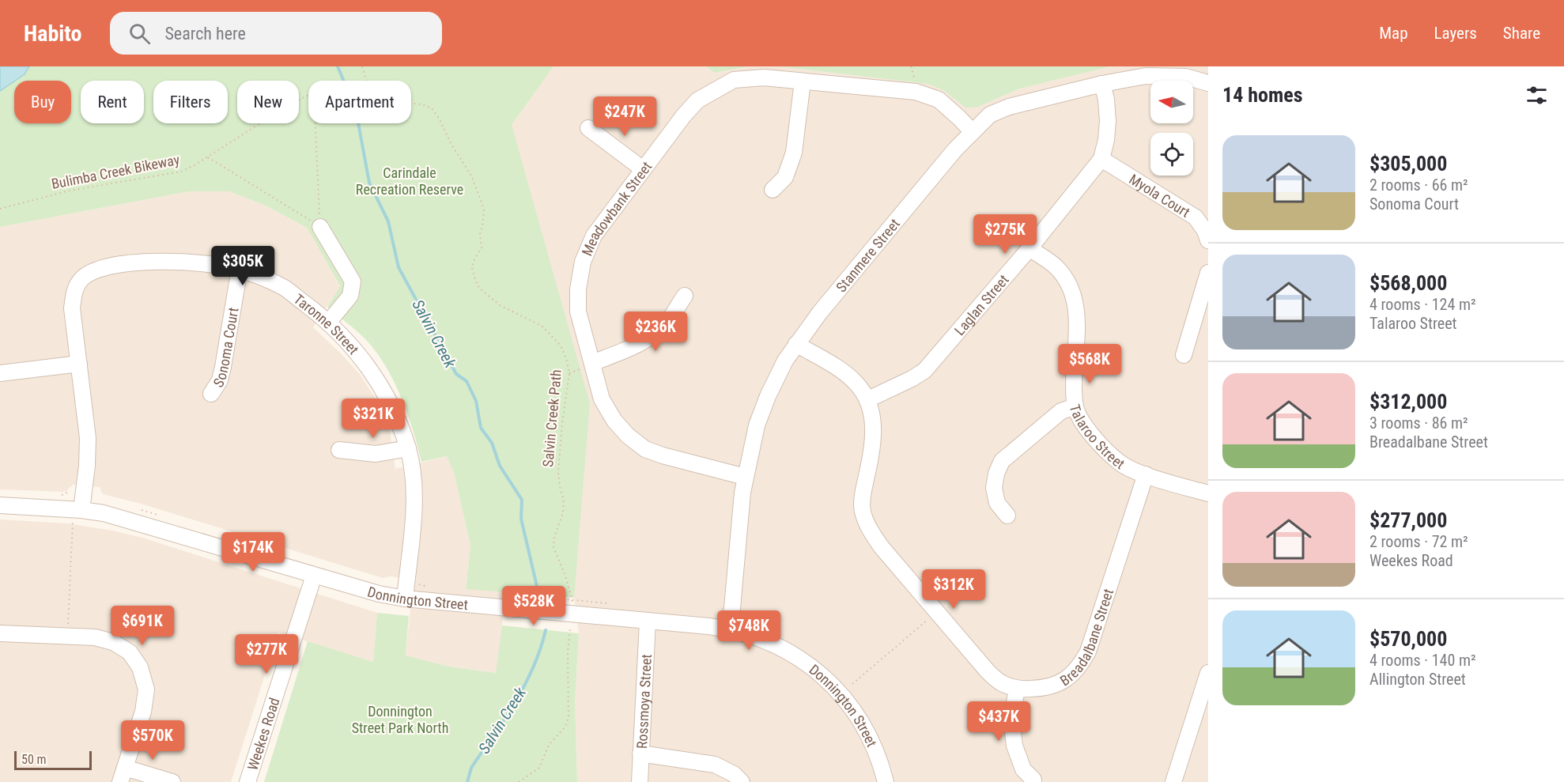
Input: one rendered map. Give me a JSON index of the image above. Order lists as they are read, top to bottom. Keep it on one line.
{"streets":{"street":["Myola Court","Meadowbank Street","Stanmere Street","Laglan Street","Taronne Street","Sonoma Court","Talaroo Street","Donnington Street","Breadalbane Street","Rossmoya Street","Weekes Road"],"path":["Bulimba Creek Bikeway","Salvin Creek Path"]},"crossings":[["Myola Court","Laglan Street"],["Meadowbank Street","Stanmere Street"],["Stanmere Street","Laglan Street"],["Stanmere Street","Donnington Street"],["Laglan Street","Talaroo Street"],["Taronne Street","Sonoma Court"],["Taronne Street","Donnington Street"],["Talaroo Street","Breadalbane Street"],["Donnington Street","Rossmoya Street"],["Donnington Street","Weekes Road"]],"water":["Salvin Creek"],"parks":["Carindale Recreation Reserve","Donnington Street Park North"],"scale_bar":"50 m","north":"left","page":{"header":"Habito","search":"Search here","nav":["Map","Layers","Share"],"heading":"14 homes","chip":["Buy","Rent","Filters","New","Apartment"],"price":["$247K","$275K","$305K","$236K","$568K","$321K","$174K","$312K","$528K","$691K","$748K","$277K","$437K","$570K"],"list":[{"name":"$305,000","note":"2 rooms · 66 m² · Sonoma Court"},{"name":"$568,000","note":"4 rooms · 124 m² · Talaroo Street"},{"name":"$312,000","note":"3 rooms · 86 m² · Breadalbane Street"},{"name":"$277,000","note":"2 rooms · 72 m² · Weekes Road"},{"name":"$570,000","note":"4 rooms · 140 m² · Allington Street"}],"scale":"50 m"}}
